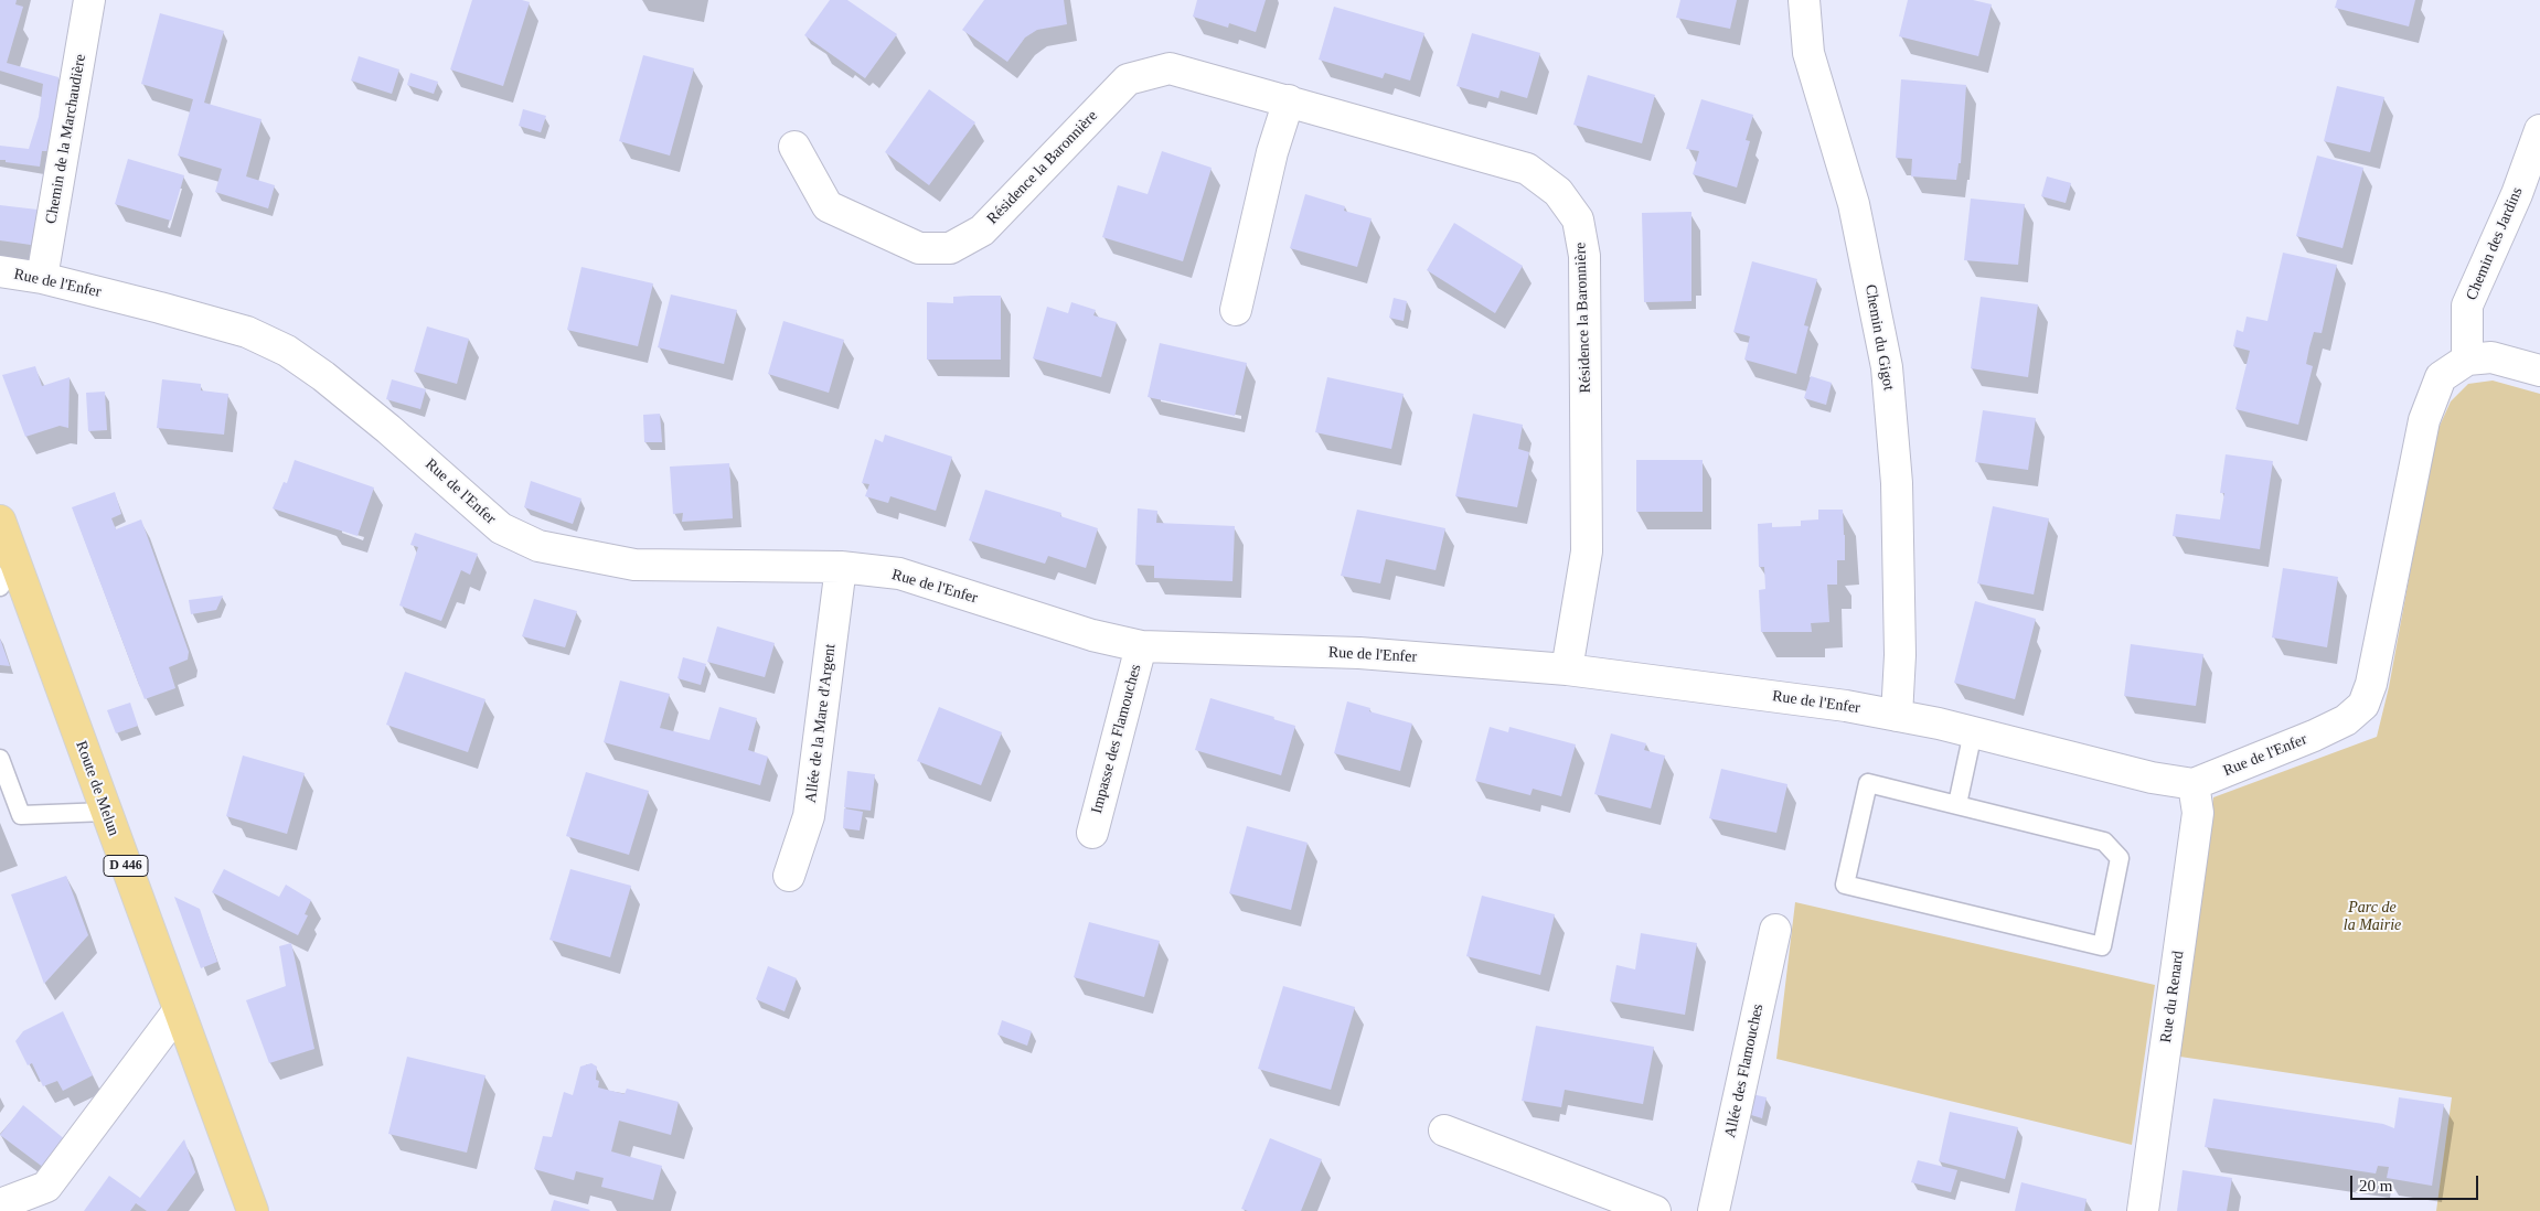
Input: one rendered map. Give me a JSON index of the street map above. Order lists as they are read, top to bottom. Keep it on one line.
{"streets":{"main road":["Route de Melun","D 446"],"street":["Chemin de la Marchaudière","Résidence la Baronnière","Chemin des Jardins","Rue de l'Enfer","Chemin du Gigot","Allée de la Mare d'Argent","Impasse des Flamouches","Rue du Renard","Allée des Flamouches"]},"crossings":[["Chemin de la Marchaudière","Rue de l'Enfer"],["Résidence la Baronnière","Rue de l'Enfer"],["Chemin des Jardins","Rue de l'Enfer"],["Rue de l'Enfer","Chemin du Gigot"],["Rue de l'Enfer","Allée de la Mare d'Argent"],["Rue de l'Enfer","Impasse des Flamouches"],["Rue de l'Enfer","Rue du Renard"]],"parks":["Parc de la Mairie"],"scale_bar":"20 m"}
